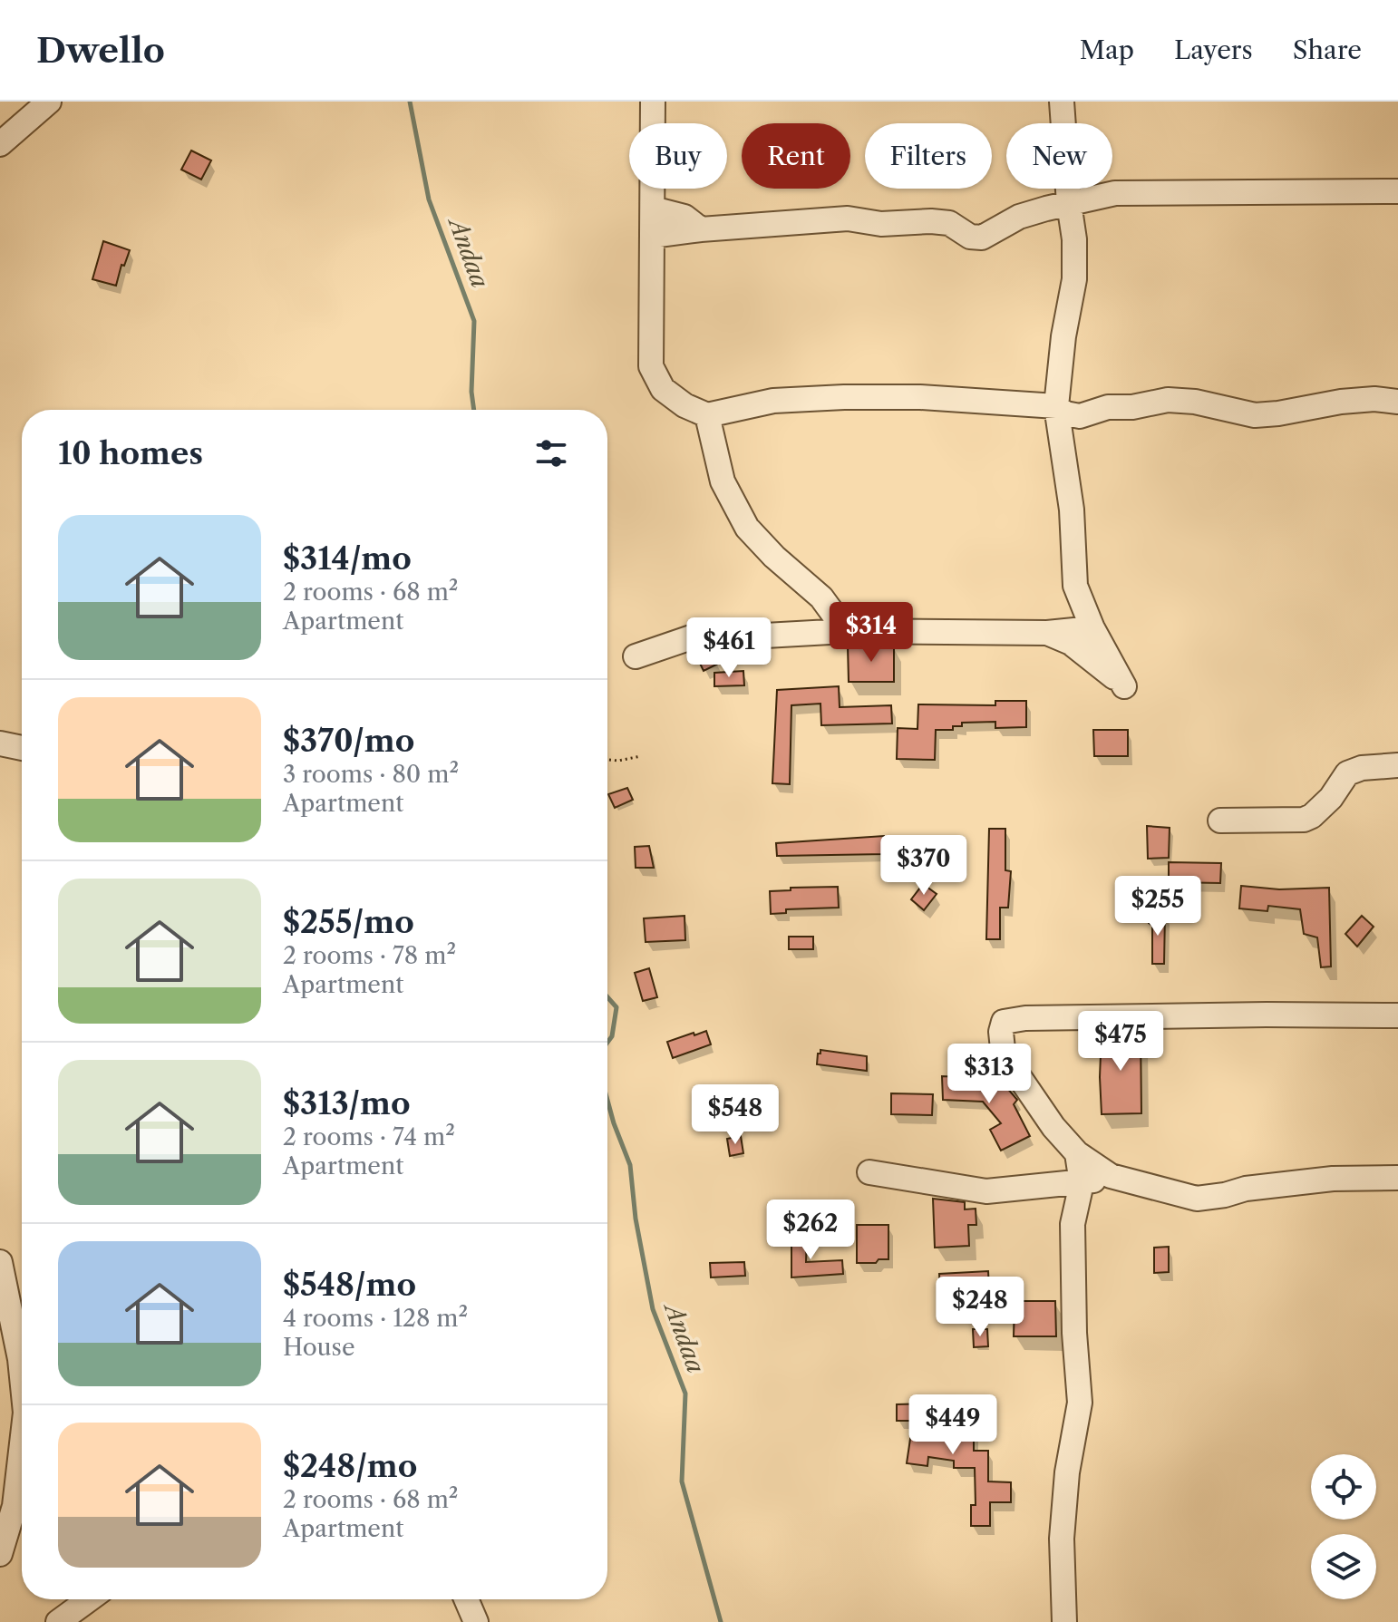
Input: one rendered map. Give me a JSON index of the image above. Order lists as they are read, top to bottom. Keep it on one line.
{"water":["Andaa"],"page":{"header":"Dwello","nav":["Map","Layers","Share"],"chip":["Buy","Rent","Filters","New"],"heading":"10 homes","list":[{"name":"$314/mo","note":"2 rooms · 68 m² · Apartment"},{"name":"$370/mo","note":"3 rooms · 80 m² · Apartment"},{"name":"$255/mo","note":"2 rooms · 78 m² · Apartment"},{"name":"$313/mo","note":"2 rooms · 74 m² · Apartment"},{"name":"$548/mo","note":"4 rooms · 128 m² · House"},{"name":"$248/mo","note":"2 rooms · 68 m² · Apartment"}],"price":["$314","$461","$370","$255","$475","$313","$548","$262","$248","$449"]}}
